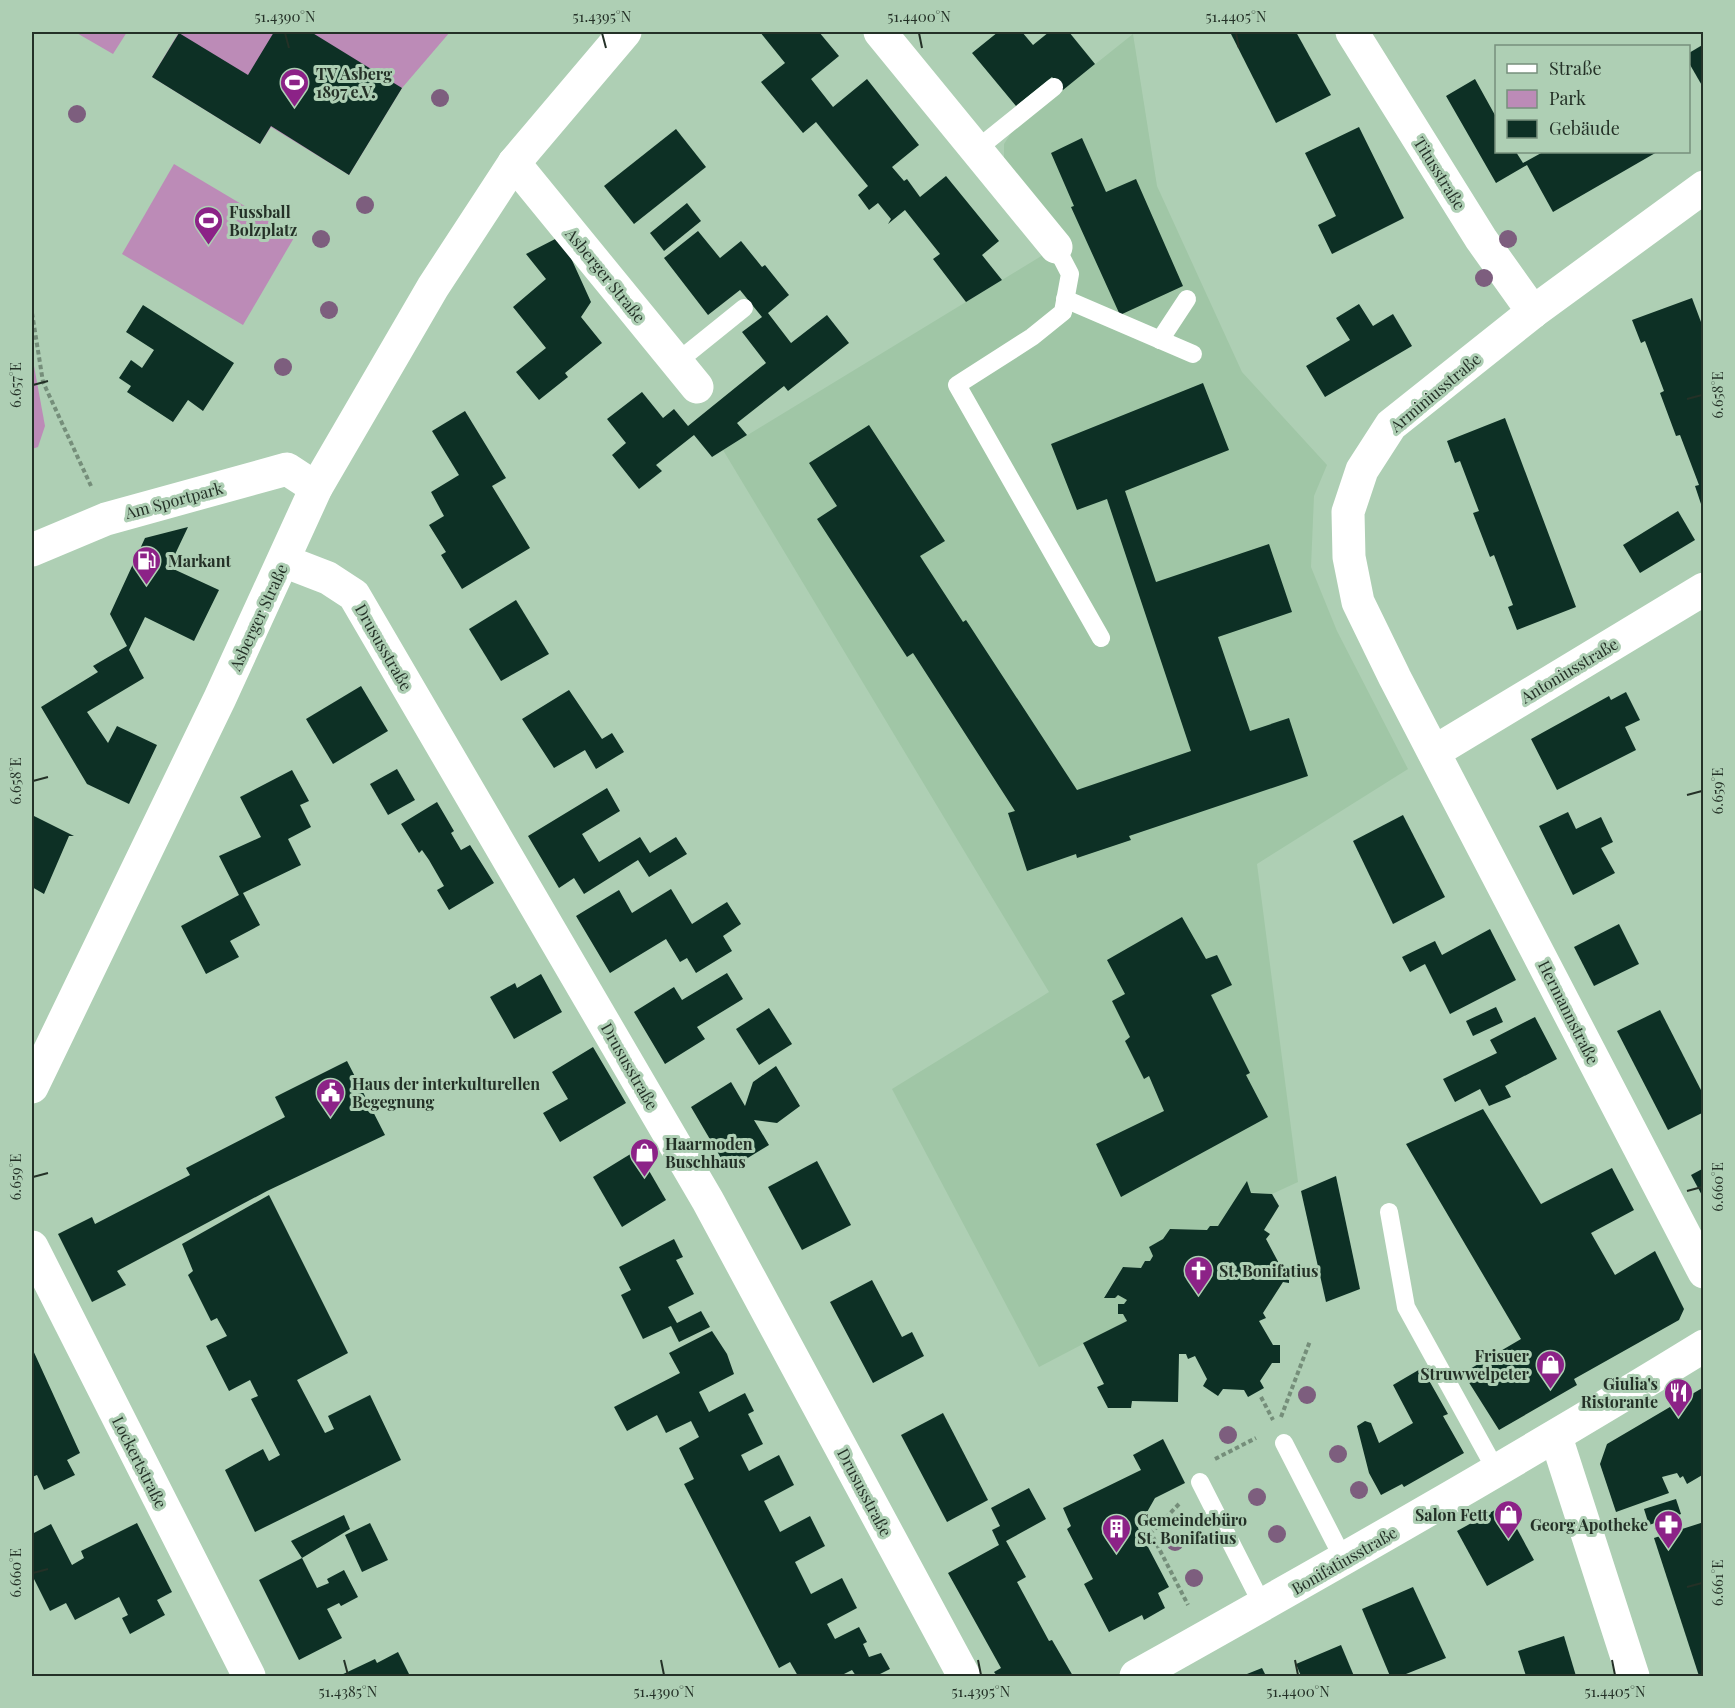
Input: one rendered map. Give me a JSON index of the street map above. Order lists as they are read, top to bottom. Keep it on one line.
{"streets":{"street":["Titusstraße","Asberger Straße","Arminiusstraße","Am Sportpark","Drususstraße","Antoniusstraße","Hermannstraße","Lockertstraße","Bonifatiusstraße"]},"crossings":[["Titusstraße","Arminiusstraße"],["Asberger Straße","Am Sportpark"],["Asberger Straße","Drususstraße"],["Arminiusstraße","Antoniusstraße"],["Arminiusstraße","Hermannstraße"],["Antoniusstraße","Hermannstraße"]],"places":{"sports":["TV Asberg 1897 e.V.","Fussball Bolzplatz"],"fuel station":["Markant"],"public building":["Haus der interkulturellen Begegnung"],"shop":["Haarmoden Buschhaus","Frisuer Struwwelpeter","Salon Fett"],"church":["St. Bonifatius"],"restaurant":["Giulia's Ristorante"],"pharmacy":["Georg Apotheke"],"building":["Gemeindebüro St. Bonifatius"]},"legend":["Straße","Park","Gebäude"],"coordinates":["51.4390°N","51.4395°N","51.4400°N","51.4405°N","6.657°E","6.658°E","6.659°E","6.660°E","6.661°E","51.4385°N"]}
